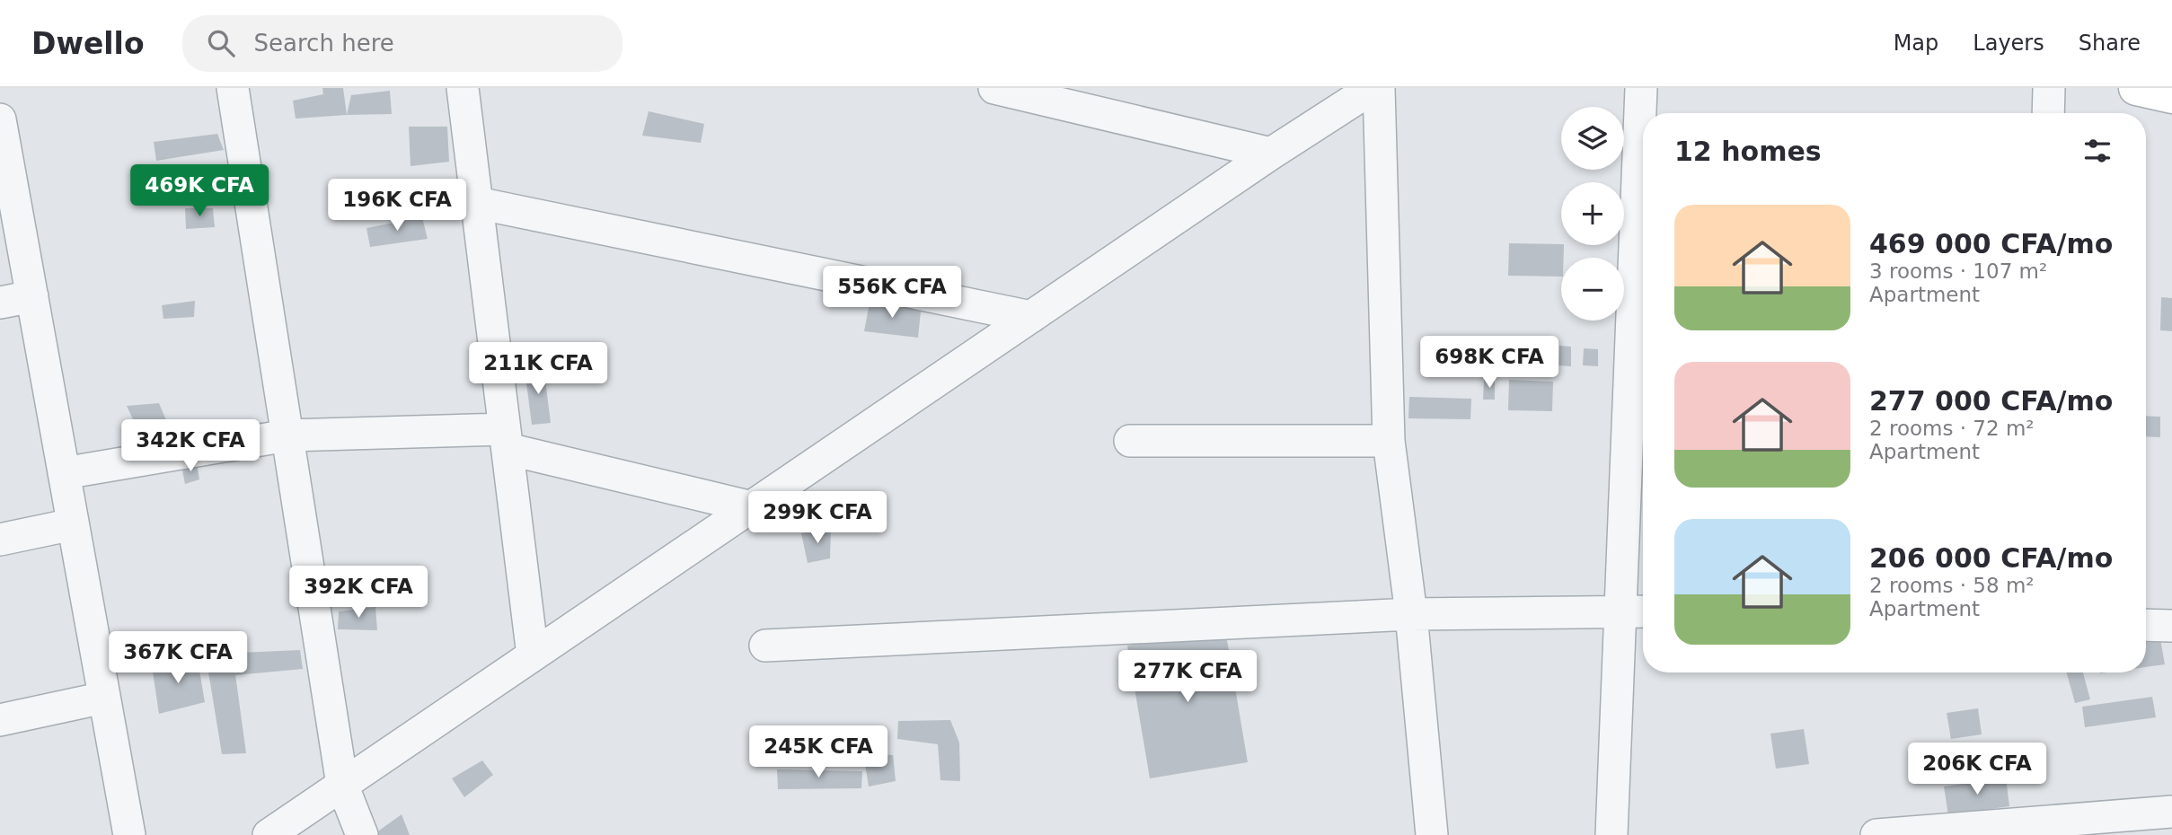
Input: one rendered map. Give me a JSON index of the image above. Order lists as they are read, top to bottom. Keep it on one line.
{"page":{"header":"Dwello","search":"Search here","nav":["Map","Layers","Share"],"map_buttons":["+","−"],"heading":"12 homes","price":["469K CFA","196K CFA","556K CFA","698K CFA","211K CFA","342K CFA","299K CFA","392K CFA","367K CFA","277K CFA","245K CFA","206K CFA"],"list":[{"name":"469 000 CFA/mo","note":"3 rooms · 107 m² · Apartment"},{"name":"277 000 CFA/mo","note":"2 rooms · 72 m² · Apartment"},{"name":"206 000 CFA/mo","note":"2 rooms · 58 m² · Apartment"}]}}
